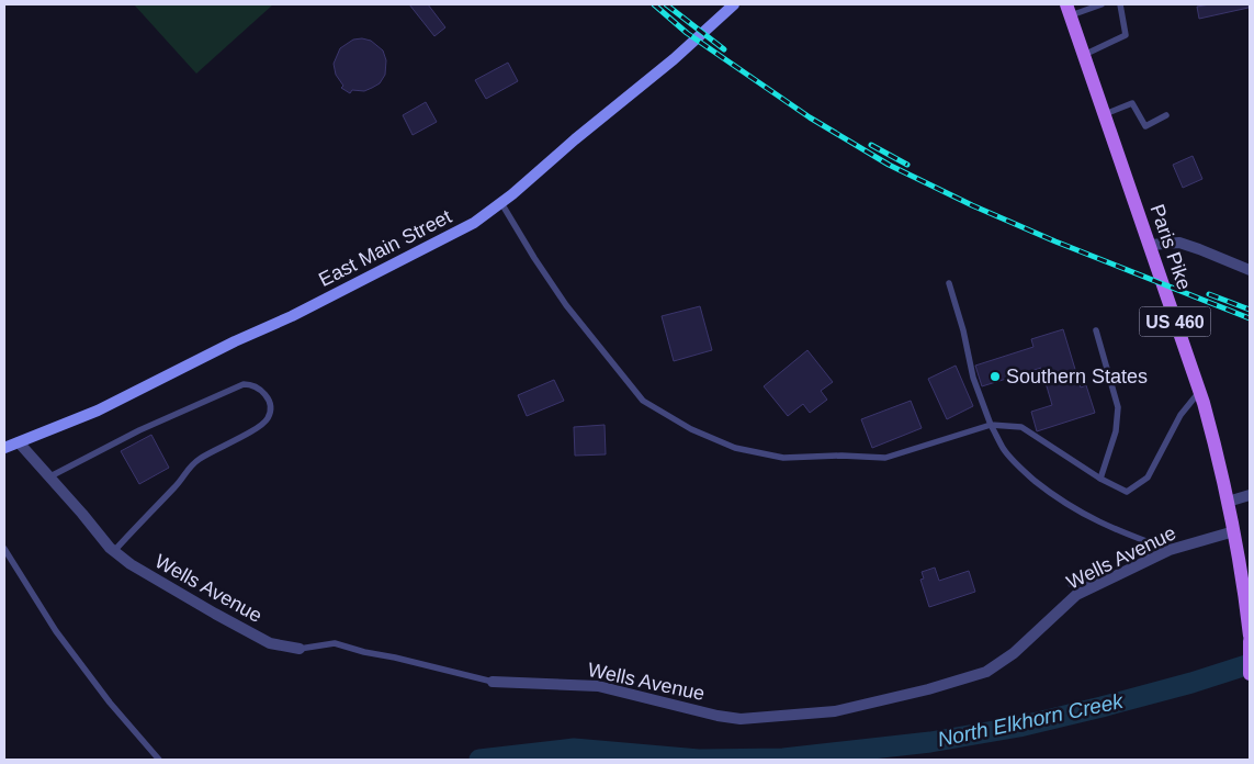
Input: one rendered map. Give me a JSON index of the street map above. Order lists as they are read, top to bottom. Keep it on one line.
{"streets":{"main road":["Paris Pike","US 460"],"street":["East Main Street","Wells Avenue"]},"crossings":[["Paris Pike","Wells Avenue"],["East Main Street","Wells Avenue"]],"water":["North Elkhorn Creek"],"places":["Southern States"]}
